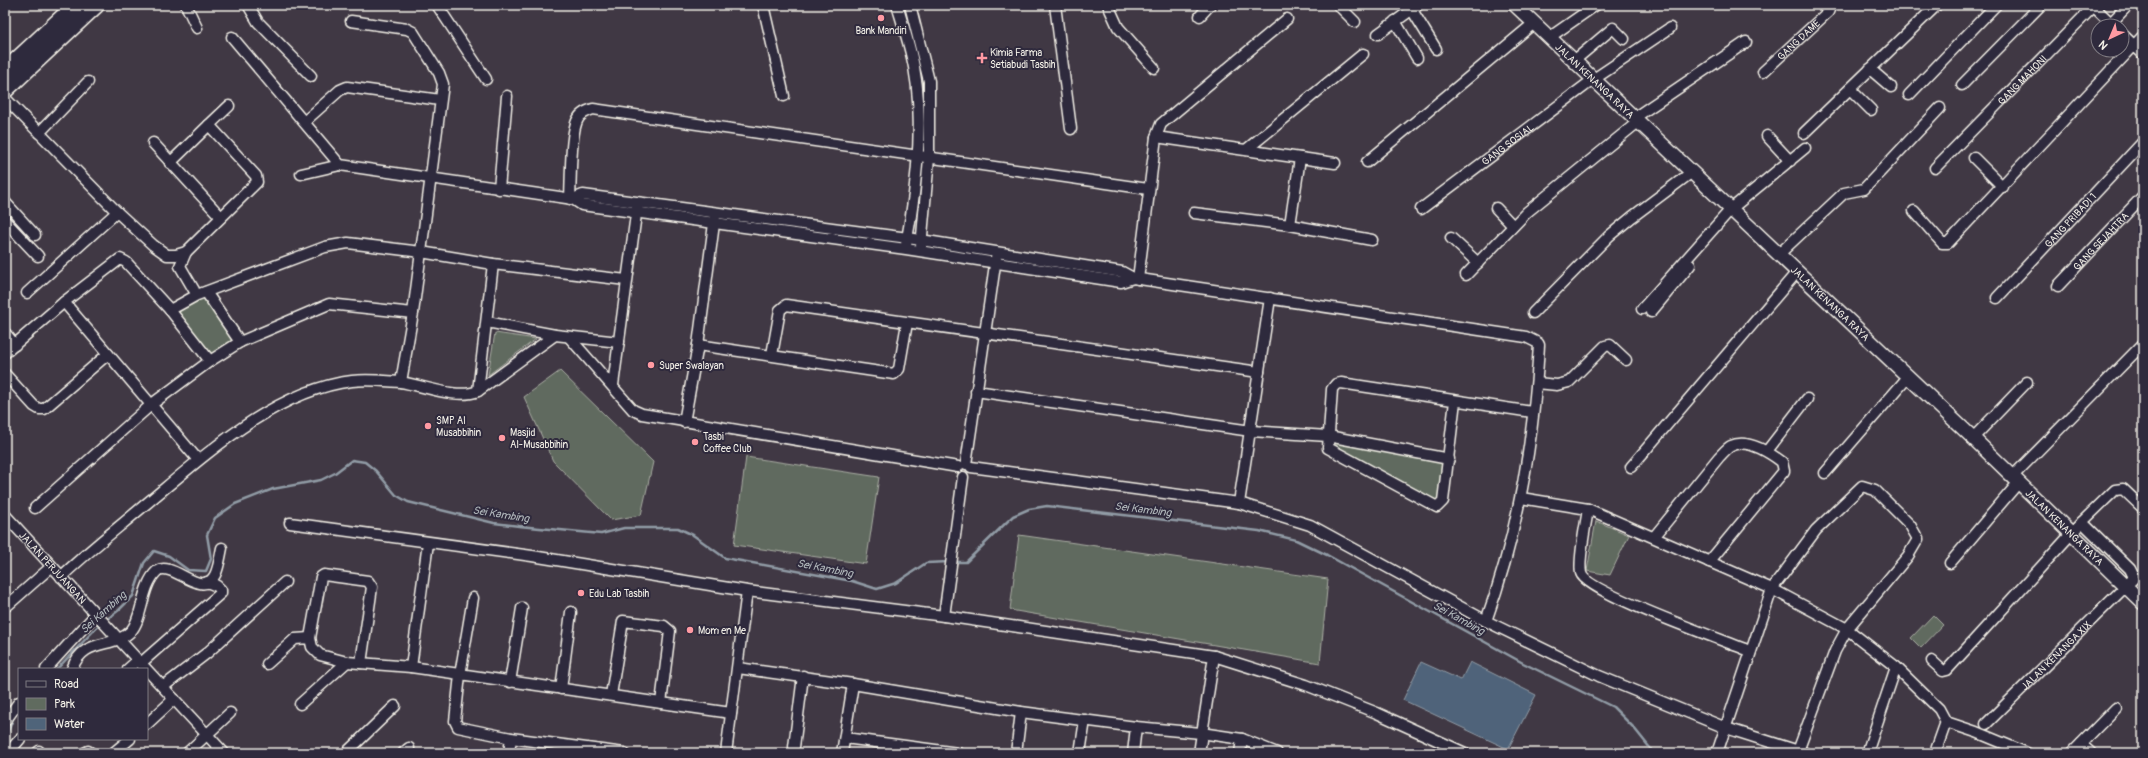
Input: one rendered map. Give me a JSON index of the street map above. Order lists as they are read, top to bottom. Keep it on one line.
{"streets":{"street":["GANG DAME","GANG MAHONI","JALAN KENANGA RAYA","GANG SOSIAL","GANG PRIBADI 1","GANG SEJAHTRA","JALAN PERJUANGAN","JALAN KENANGA XIX"]},"crossings":[["JALAN KENANGA RAYA","GANG SOSIAL"],["JALAN KENANGA RAYA","JALAN KENANGA XIX"]],"water":["Sei Kambing"],"places":{"other":["Bank Mandiri","Super Swalayan","SMP Al Musabbihin","Masjid Al-Musabbihin","Tasbi Coffee Club","Edu Lab Tasbih","Mom en Me"],"health":["Kimia Farma Setiabudi Tasbih"]},"legend":["Road","Park","Water"],"north":"bottom left"}
